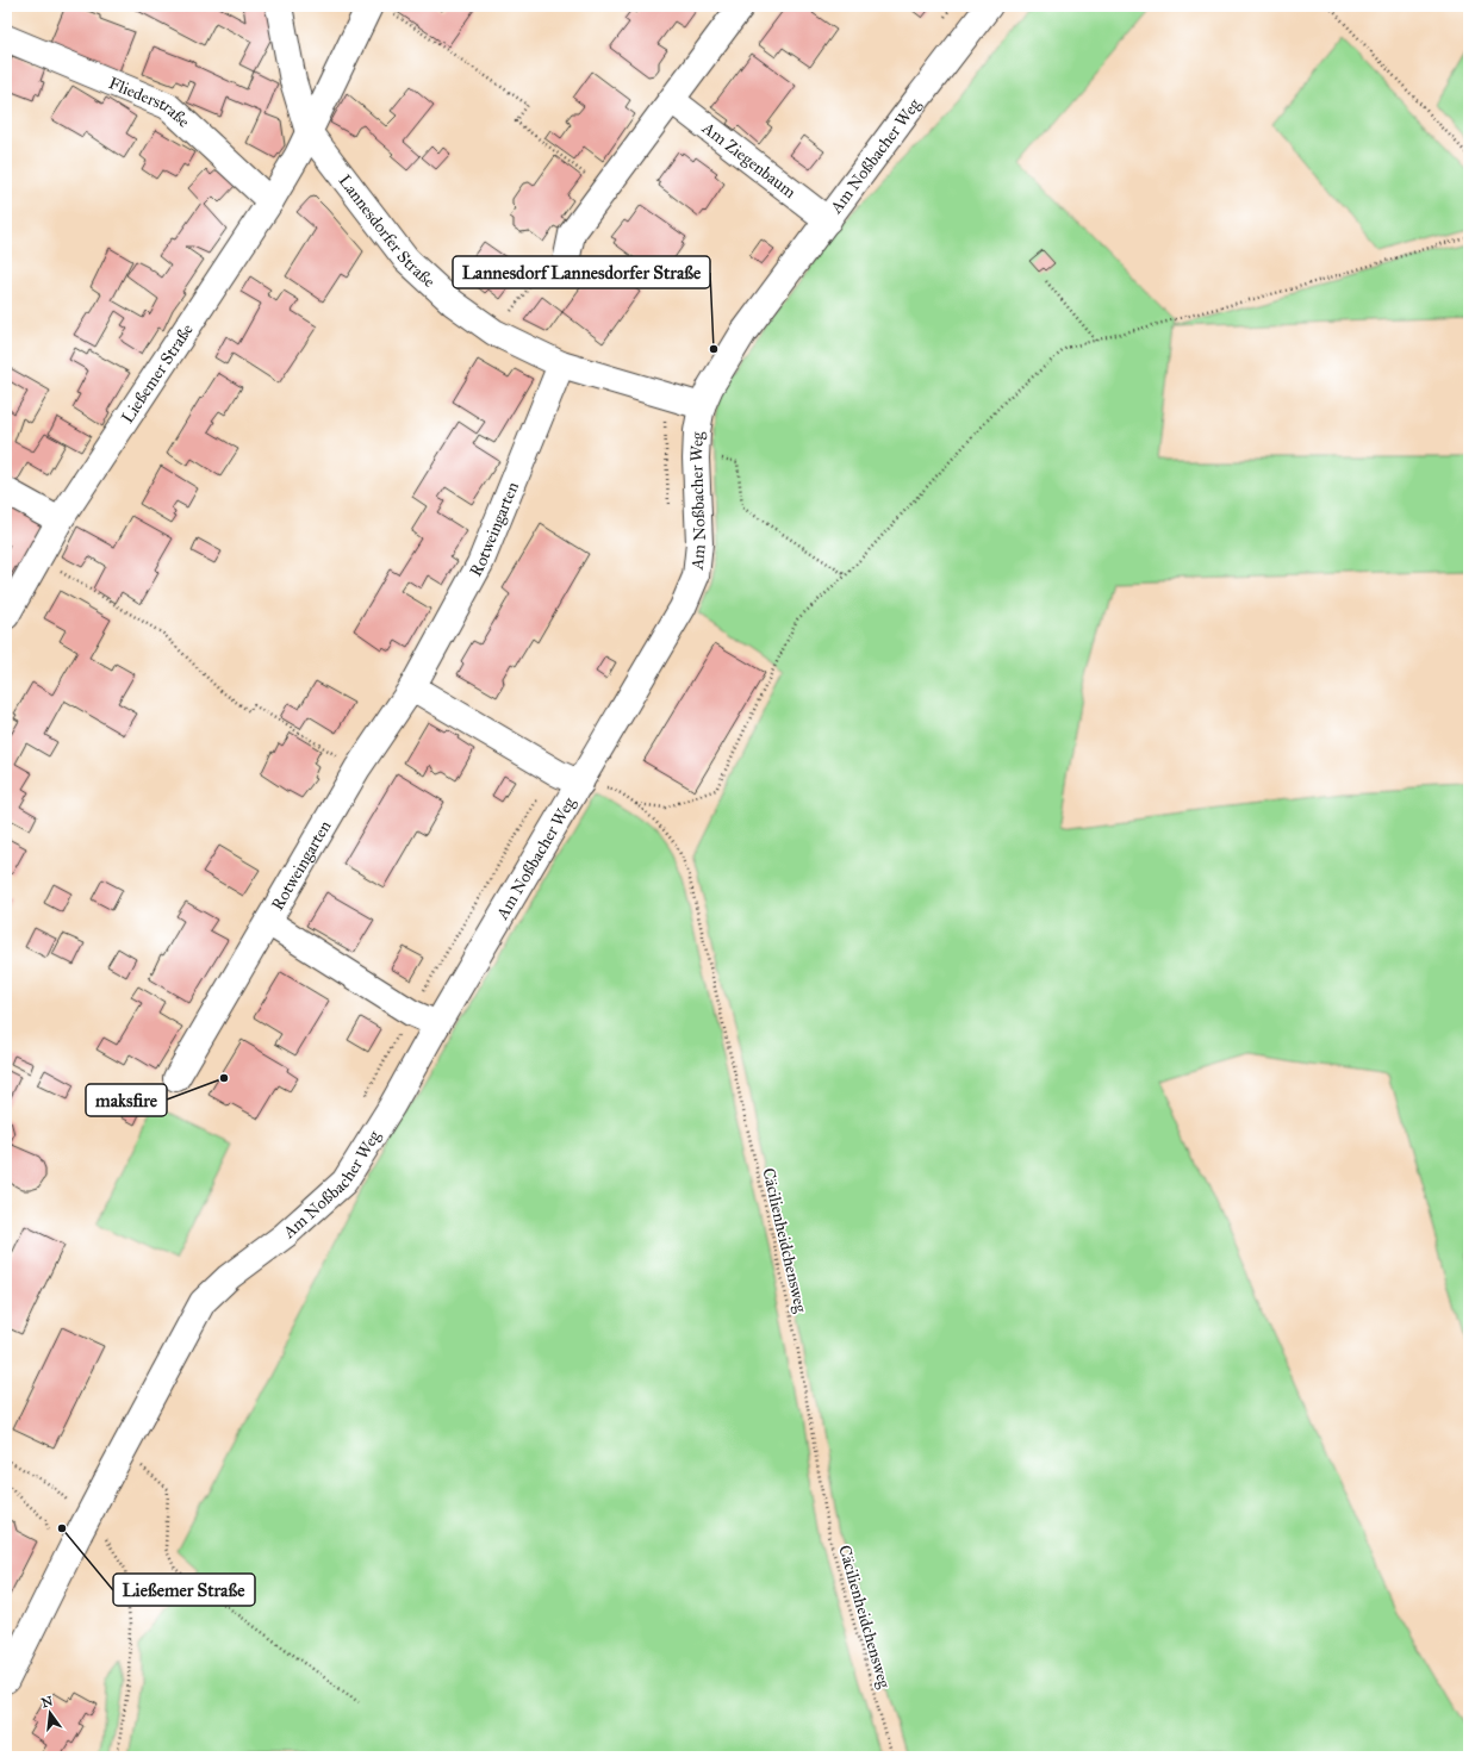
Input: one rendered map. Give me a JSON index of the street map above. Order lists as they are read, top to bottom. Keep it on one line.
{"streets":{"street":["Fliederstraße","Am Noßbacher Weg","Am Ziegenbaum","Lannesdorfer Straße","Ließemer Straße","Rotweingarten"],"path":["Cäcilienheidchensweg"]},"crossings":[["Fliederstraße","Ließemer Straße"],["Am Noßbacher Weg","Am Ziegenbaum"],["Am Noßbacher Weg","Lannesdorfer Straße"],["Am Noßbacher Weg","Rotweingarten"],["Am Noßbacher Weg","Cäcilienheidchensweg"],["Lannesdorfer Straße","Ließemer Straße"],["Lannesdorfer Straße","Rotweingarten"]],"places":["Lannesdorf Lannesdorfer Straße","maksfire","Ließemer Straße"],"north":"top"}
